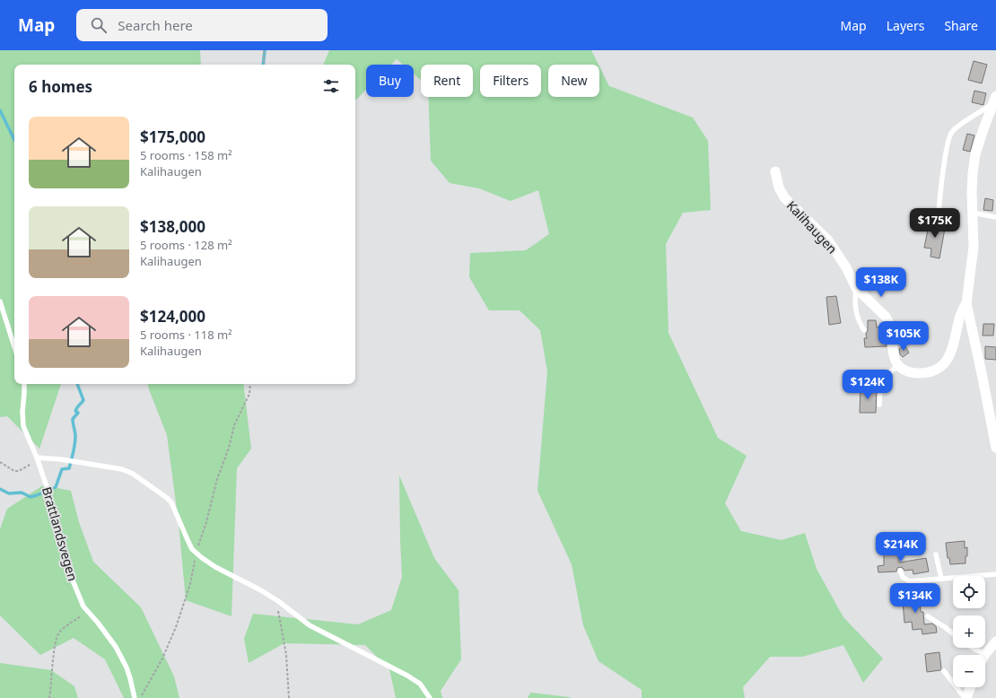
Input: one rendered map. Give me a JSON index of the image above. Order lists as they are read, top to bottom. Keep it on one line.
{"streets":{"street":["Kalihaugen"],"lane":["Brattlandsvegen"]},"page":{"header":"Map","search":"Search here","nav":["Map","Layers","Share"],"chip":["Buy","Rent","Filters","New"],"heading":"6 homes","list":[{"name":"$175,000","note":"5 rooms · 158 m² · Kalihaugen"},{"name":"$138,000","note":"5 rooms · 128 m² · Kalihaugen"},{"name":"$124,000","note":"5 rooms · 118 m² · Kalihaugen"}],"price":["$175K","$138K","$105K","$124K","$214K","$134K"],"map_buttons":["+","−"]}}
